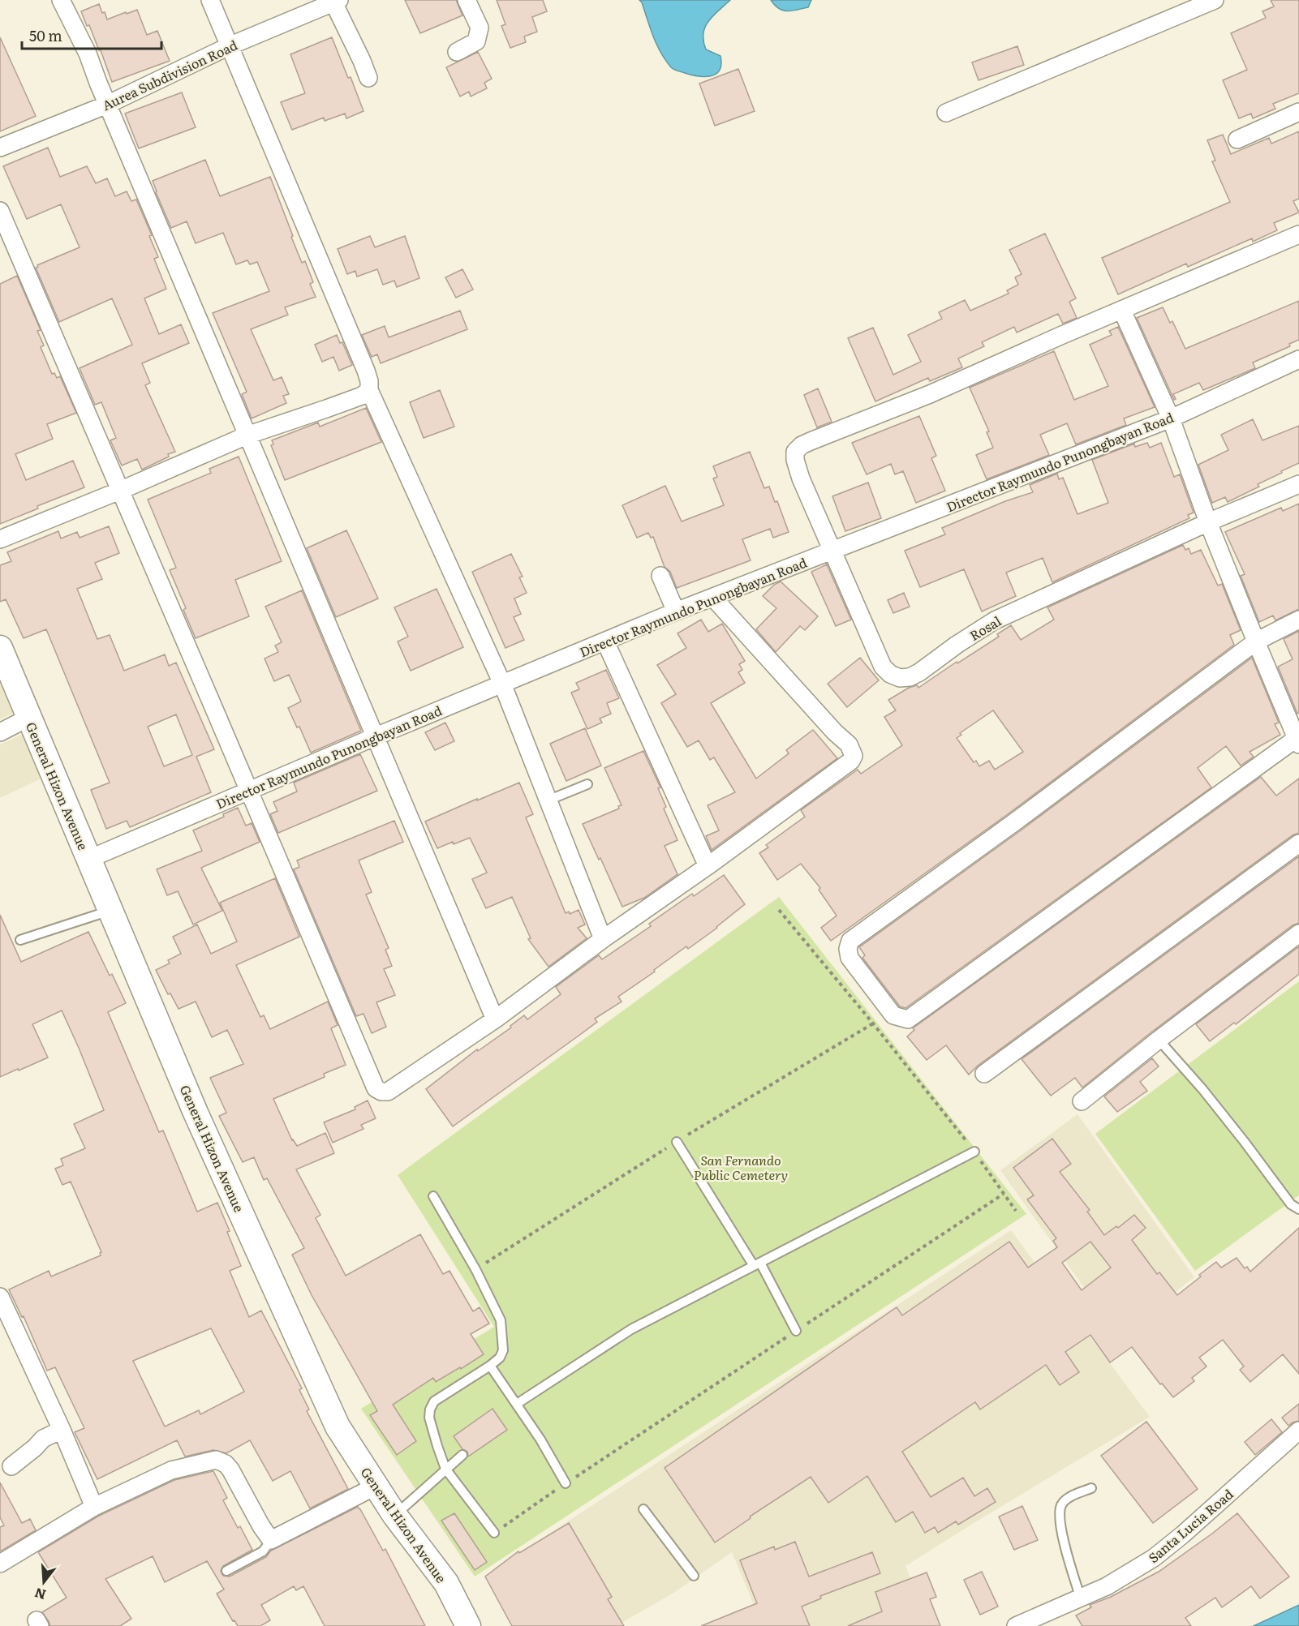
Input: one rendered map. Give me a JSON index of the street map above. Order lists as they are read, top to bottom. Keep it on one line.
{"streets":{"main road":["General Hizon Avenue"],"street":["Aurea Subdivision Road","Director Raymundo Punongbayan Road","Rosal","Santa Lucia Road"]},"crossings":[["Director Raymundo Punongbayan Road","Rosal"],["Director Raymundo Punongbayan Road","General Hizon Avenue"]],"parks":["San Fernando Public Cemetery"],"scale_bar":"50 m","north":"bottom"}
